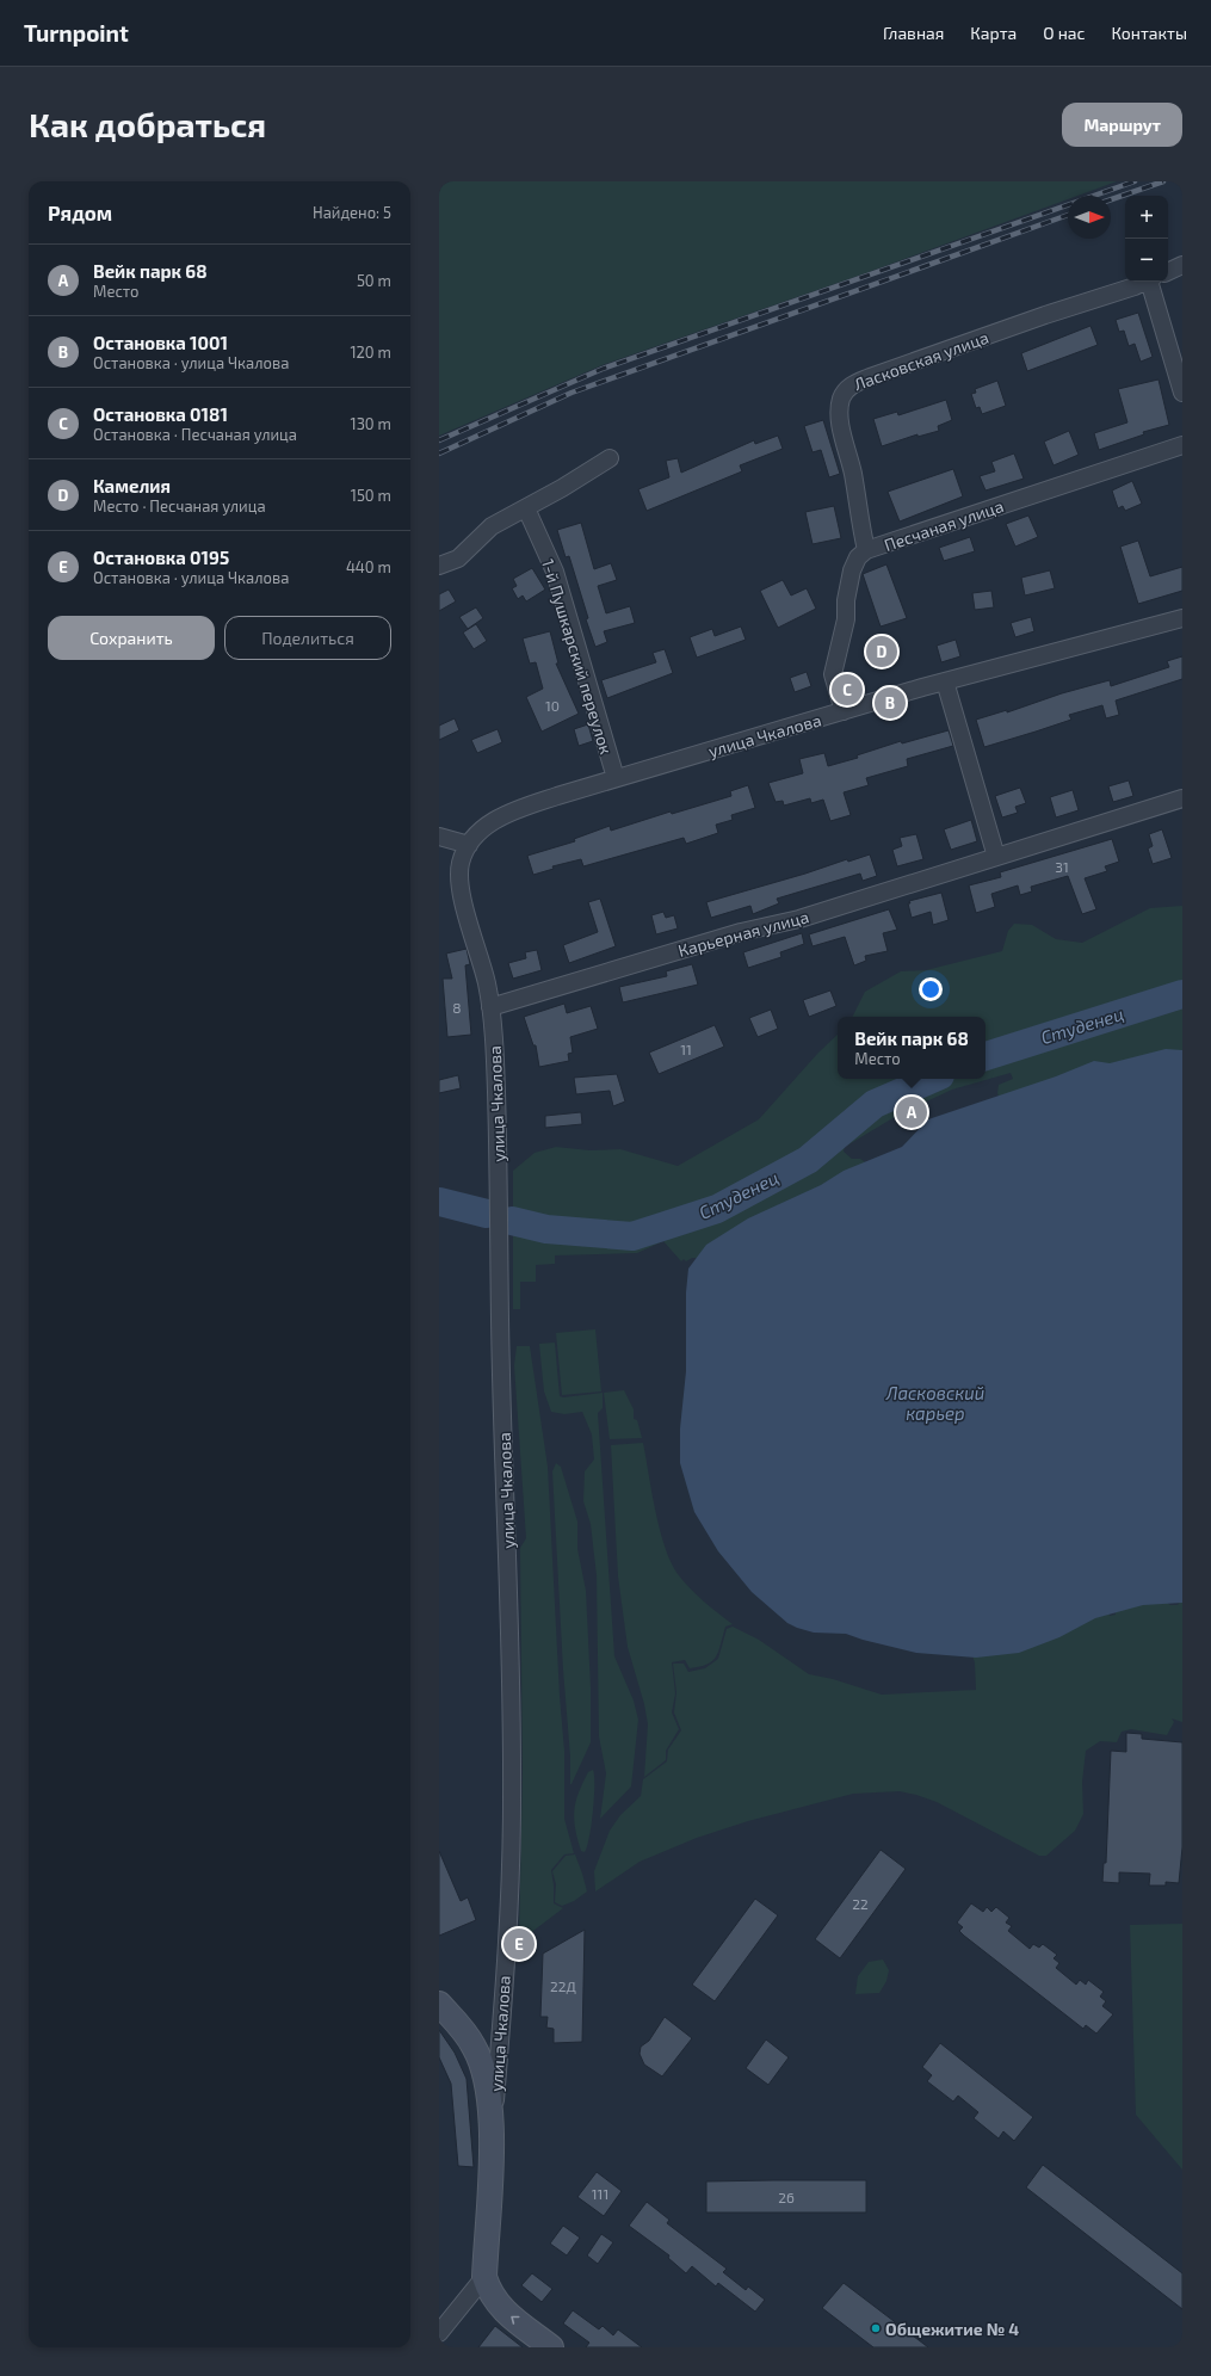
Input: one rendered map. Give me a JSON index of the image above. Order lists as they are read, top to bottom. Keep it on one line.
{"streets":{"street":["Ласковская улица","Песчаная улица","1-й Пушкарский переулок","улица Чкалова","Карьерная улица"]},"crossings":[["Ласковская улица","Песчаная улица"],["Песчаная улица","улица Чкалова"],["1-й Пушкарский переулок","улица Чкалова"],["улица Чкалова","Карьерная улица"]],"water":["Студенец","Ласковский карьер"],"places":["Общежитие № 4"],"house_numbers":["10","31","8","11","22","22Д","111","26"],"north":"right","page":{"header":"Turnpoint","nav":["Главная","Карта","О нас","Контакты"],"buttons":["Маршрут",["Сохранить","Поделиться"]],"title":"Как добраться","heading":["Рядом","Найдено: 5"],"map_buttons":["+","−"],"list":[{"mark":"A","name":"Вейк парк 68","note":"Место","value":"50 m"},{"mark":"B","name":"Остановка 1001","note":"Остановка · улица Чкалова","value":"120 m"},{"mark":"C","name":"Остановка 0181","note":"Остановка · Песчаная улица","value":"130 m"},{"mark":"D","name":"Камелия","note":"Место · Песчаная улица","value":"150 m"},{"mark":"E","name":"Остановка 0195","note":"Остановка · улица Чкалова","value":"440 m"}],"pins":["D","C","B","A","E"],"popup":["Вейк парк 68","Место"]}}
